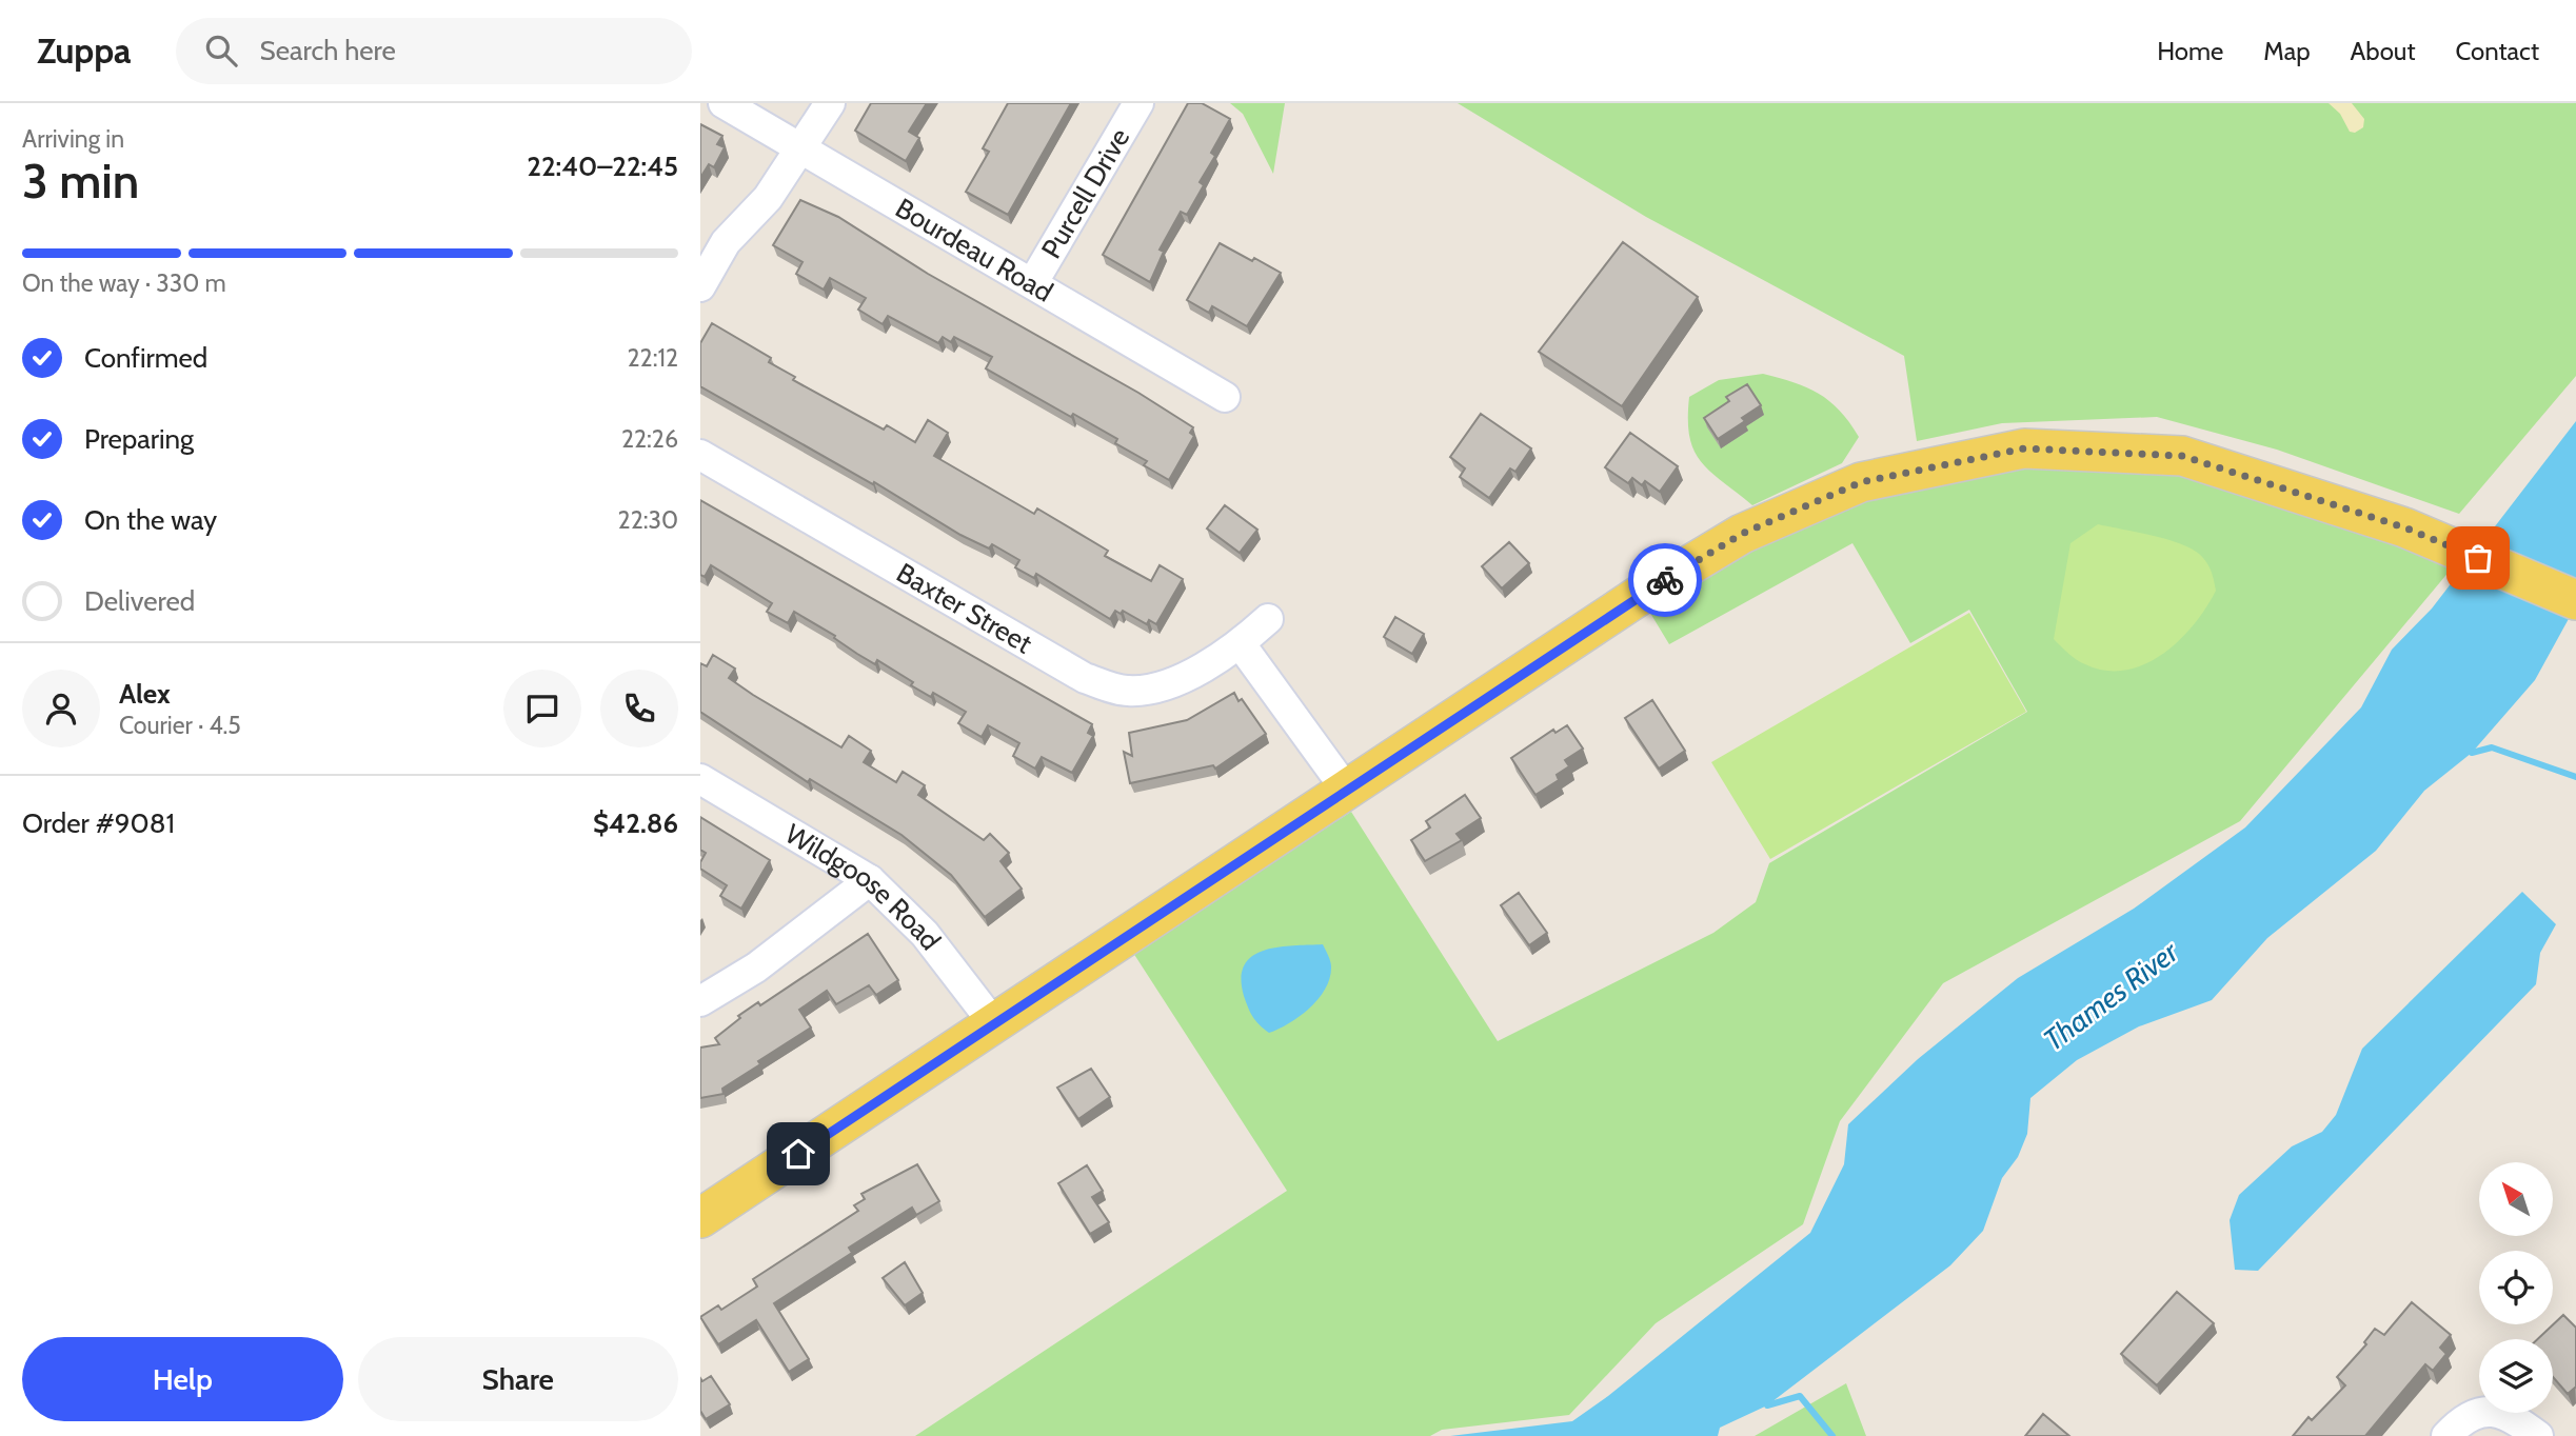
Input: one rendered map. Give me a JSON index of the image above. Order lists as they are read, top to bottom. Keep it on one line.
{"streets":{"street":["Purcell Drive","Bourdeau Road","Baxter Street","Wildgoose Road"]},"crossings":[["Purcell Drive","Bourdeau Road"]],"water":["Thames River"],"north":"top left","page":{"header":"Zuppa","search":"Search here","nav":["Home","Map","About","Contact"],"heading":["3 min","Arriving in","22:40–22:45"],"panel":["Alex","Courier · 4.5","Order #9081","$42.86"],"bar":"On the way · 330 m","list":[["Confirmed","22:12"],["Preparing","22:26"],["On the way","22:30"],"Delivered"],"buttons":["Help","Share"]}}
